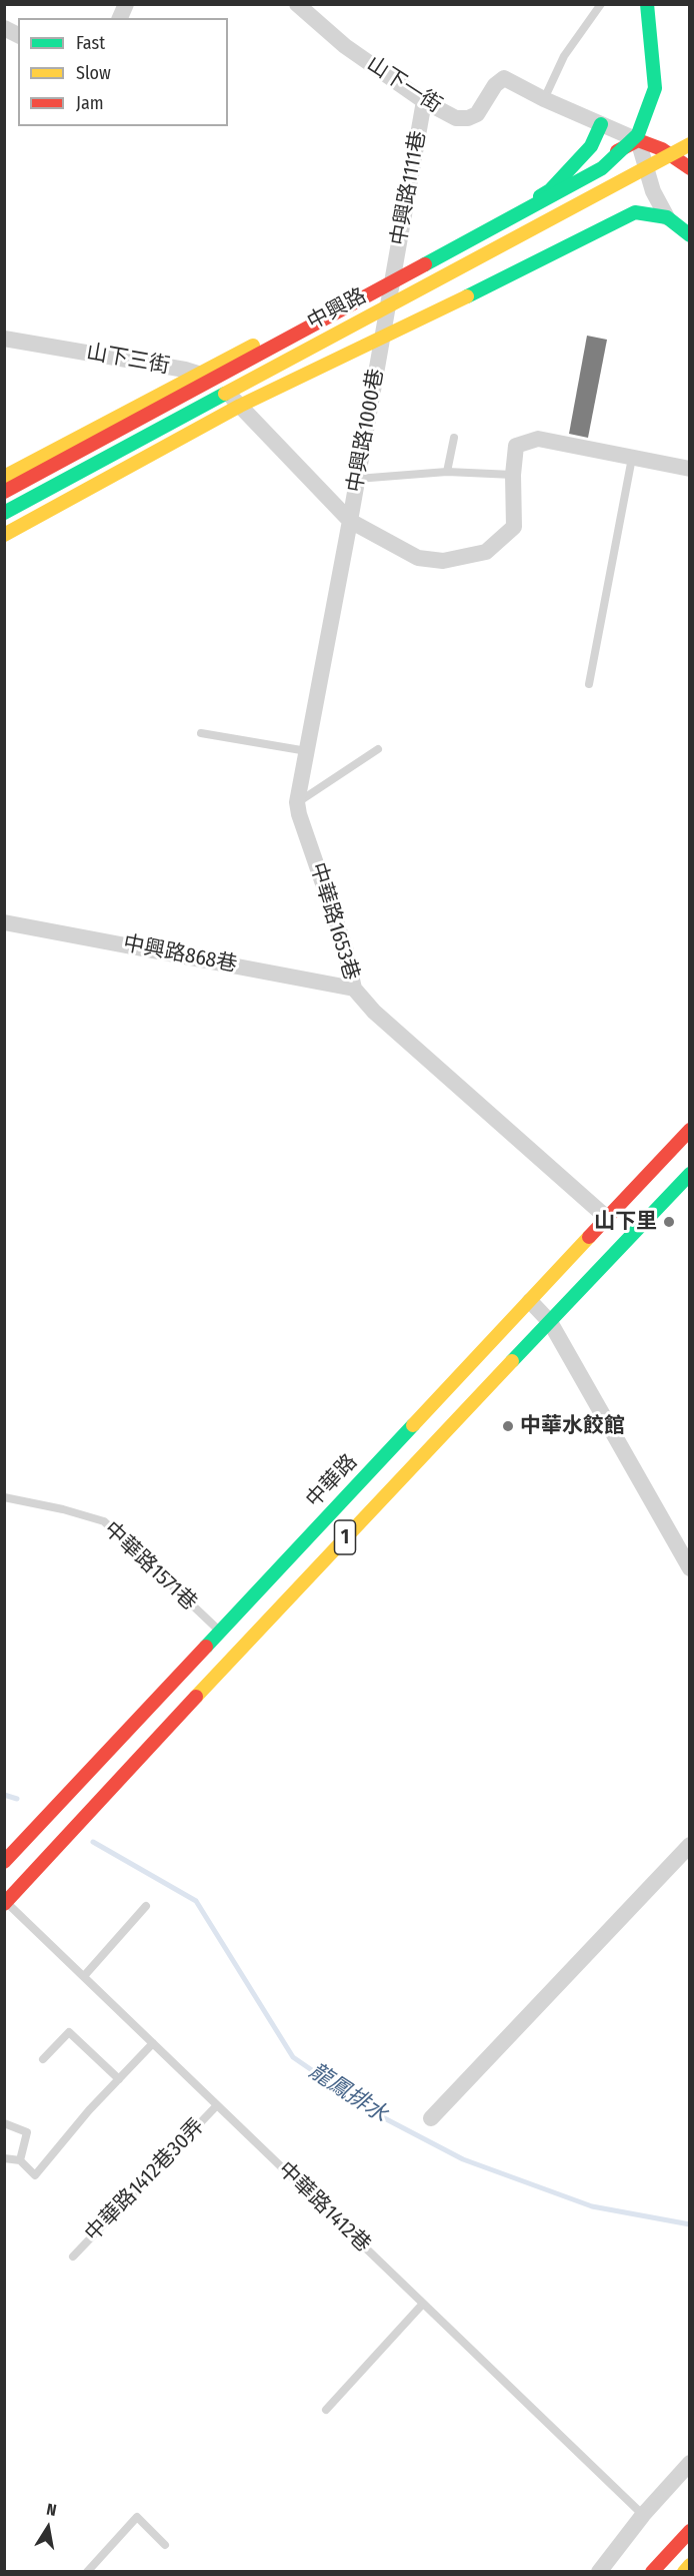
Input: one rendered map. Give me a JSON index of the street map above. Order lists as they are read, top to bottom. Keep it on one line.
{"streets":{"main road":["山下一街","中興路","中華路","1"],"street":["中興路1111巷","山下三街","中興路1000巷","中華路1653巷","中興路868巷"],"lane":["中華路1571巷","中華路1412巷30弄","中華路1412巷"]},"crossings":[["山下一街","中興路1111巷"],["山下一街","中興路"],["中興路1111巷","中興路"],["中興路1111巷","中興路1000巷"],["中興路","山下三街"],["山下三街","中興路1000巷"],["山下三街","中華路1653巷"],["中興路1000巷","中華路1653巷"],["中華路1653巷","中興路868巷"],["中華路1653巷","中華路"],["中華路","中華路1571巷"],["中華路","中華路1412巷"],["中華路1412巷30弄","中華路1412巷"]],"water":["龍鳳排水"],"places":["山下里","中華水餃館"],"legend":["Fast","Slow","Jam"],"north":"top"}
